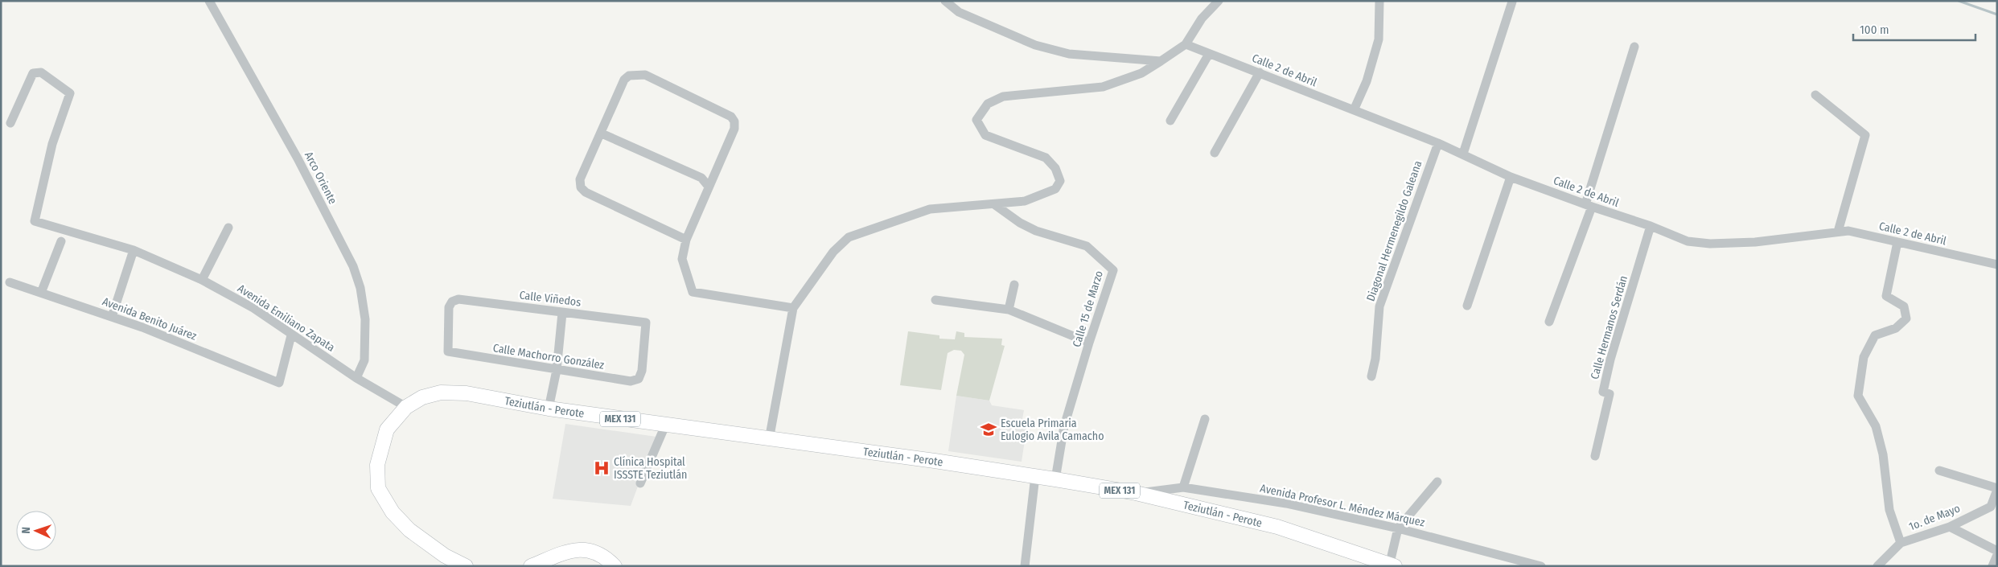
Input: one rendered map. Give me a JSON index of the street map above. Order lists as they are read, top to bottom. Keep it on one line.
{"streets":{"main road":["Teziutlán - Perote","MEX 131"],"street":["Calle 2 de Abril","Arco Oriente","Diagonal Hermenegildo Galeana","Calle Viñedos","Calle 15 de Marzo","Avenida Emiliano Zapata","Avenida Benito Juárez","Calle Hermanos Serdán","Calle Machorro González","Avenida Profesor L. Méndez Márquez","1o. de Mayo"]},"crossings":[["Calle 2 de Abril","Diagonal Hermenegildo Galeana"],["Calle 2 de Abril","Calle Hermanos Serdán"],["Arco Oriente","Avenida Emiliano Zapata"],["Calle Viñedos","Calle Machorro González"],["Calle 15 de Marzo","Teziutlán - Perote"],["Avenida Emiliano Zapata","Avenida Benito Juárez"],["Avenida Emiliano Zapata","Teziutlán - Perote"],["Avenida Emiliano Zapata","MEX 131"],["Teziutlán - Perote","MEX 131"],["Teziutlán - Perote","Avenida Profesor L. Méndez Márquez"]],"places":{"school or university":["Escuela Primaria Eulogio Avila Camacho"],"hospital":["Clínica Hospital ISSSTE Teziutlán"]},"scale_bar":"100 m","north":"left"}
